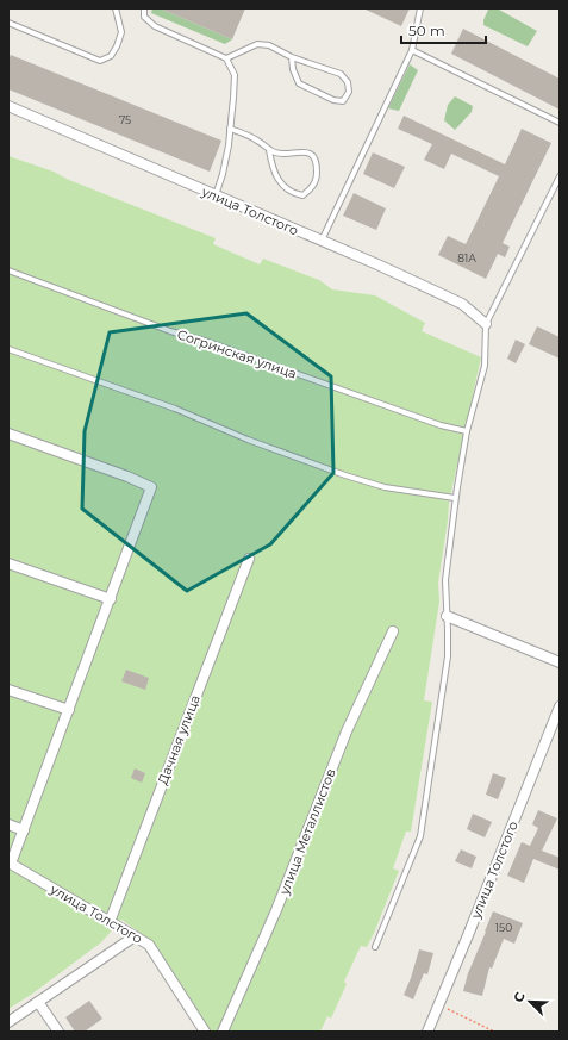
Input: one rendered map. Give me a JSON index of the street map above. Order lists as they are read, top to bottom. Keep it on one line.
{"streets":{"street":["улица Толстого","Дачная улица","улица Металлистов"],"lane":["Согринская улица"]},"crossings":[["улица Толстого","Дачная улица"]],"house_numbers":["75","81А","150"],"scale_bar":"50 m","north":"top left"}
